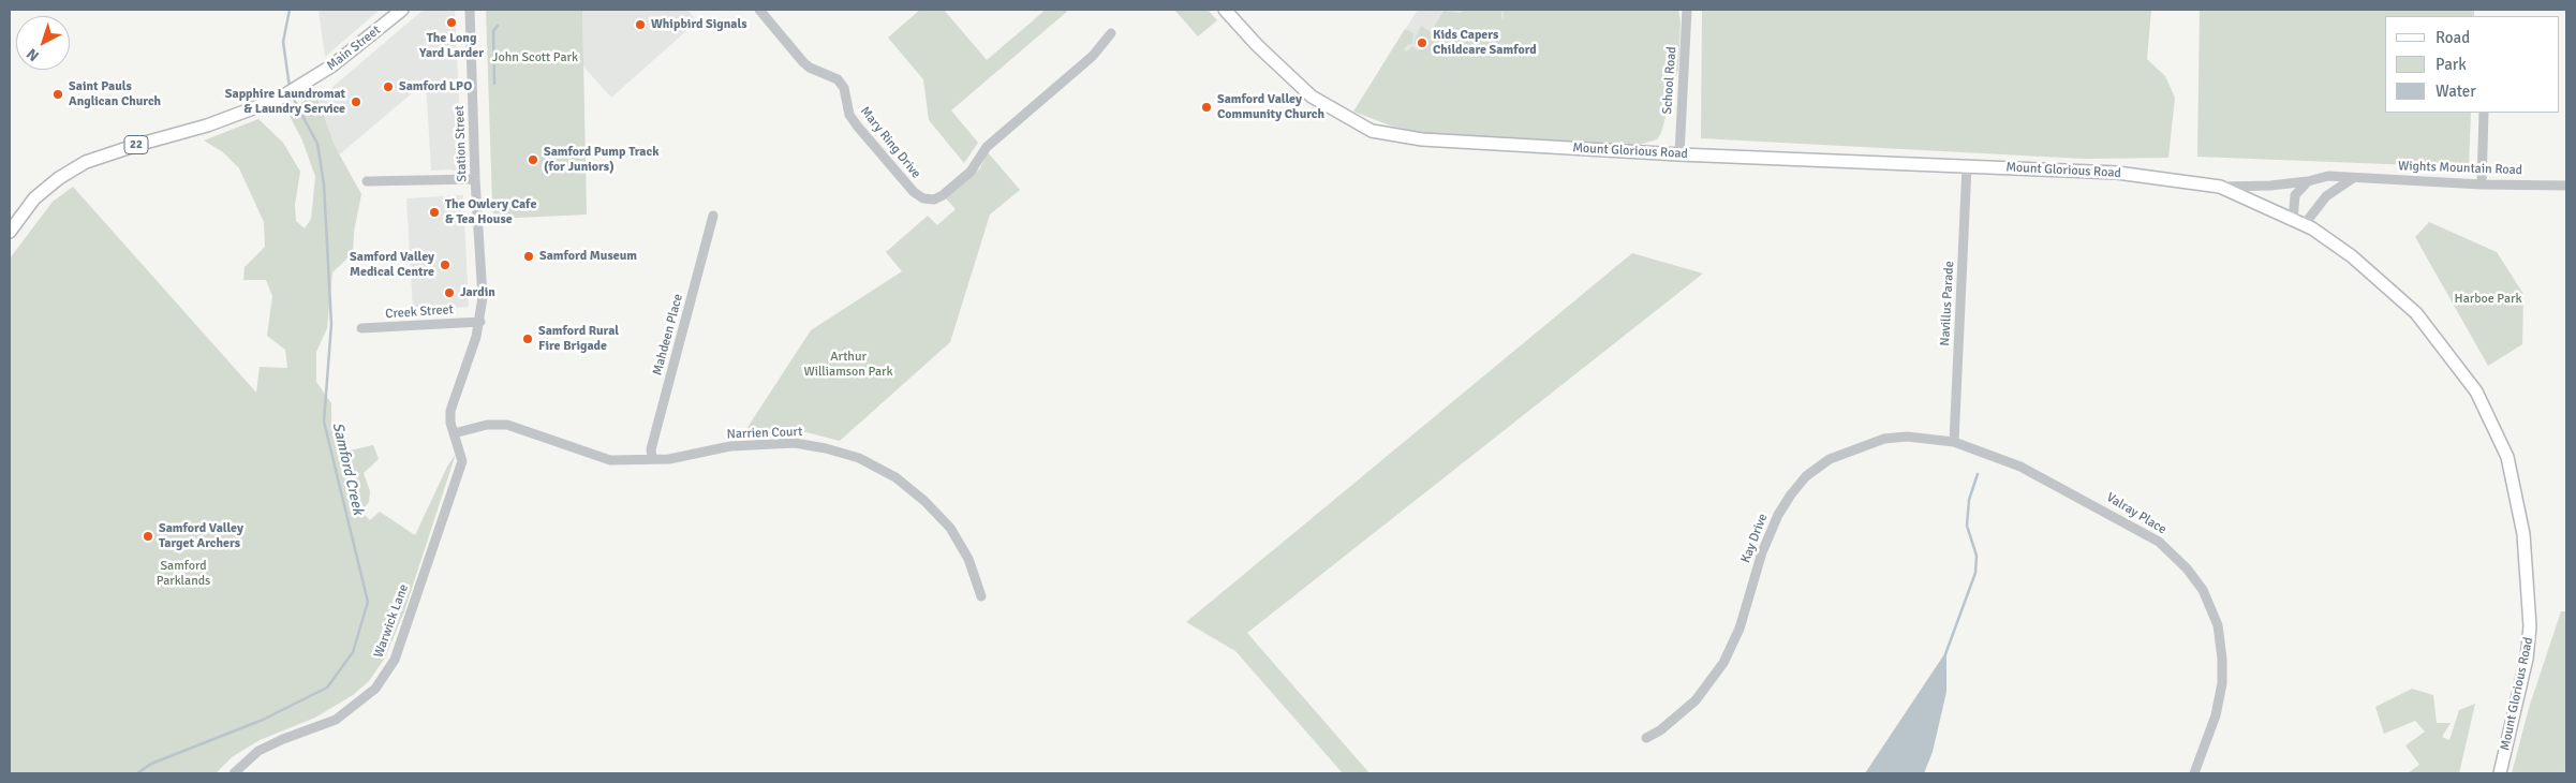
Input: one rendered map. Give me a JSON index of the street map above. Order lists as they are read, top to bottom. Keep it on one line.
{"streets":{"main road":["Main Street","22","Mount Glorious Road"],"street":["School Road","Mary Ring Drive","Station Street","Wights Mountain Road","Navillus Parade","Creek Street","Mahdeen Place","Narrien Court","Valray Place","Kay Drive","Warwick Lane"]},"crossings":[["School Road","Mount Glorious Road"],["Station Street","Creek Street"],["Station Street","Narrien Court"],["Station Street","Warwick Lane"],["Mount Glorious Road","Wights Mountain Road"],["Mount Glorious Road","Navillus Parade"],["Navillus Parade","Valray Place"],["Navillus Parade","Kay Drive"],["Mahdeen Place","Narrien Court"],["Narrien Court","Warwick Lane"],["Valray Place","Kay Drive"]],"water":["Samford Creek"],"parks":["John Scott Park","Harboe Park","Arthur Williamson Park","Samford Parklands"],"places":["The Long Yard Larder","Whipbird Signals","Kids Capers Childcare Samford","Samford LPO","Saint Pauls Anglican Church","Sapphire Laundromat & Laundry Service","Samford Valley Community Church","Samford Pump Track (for Juniors)","The Owlery Cafe & Tea House","Samford Museum","Samford Valley Medical Centre","Jardin","Samford Rural Fire Brigade","Samford Valley Target Archers"],"legend":["Road","Park","Water"],"north":"bottom left"}
